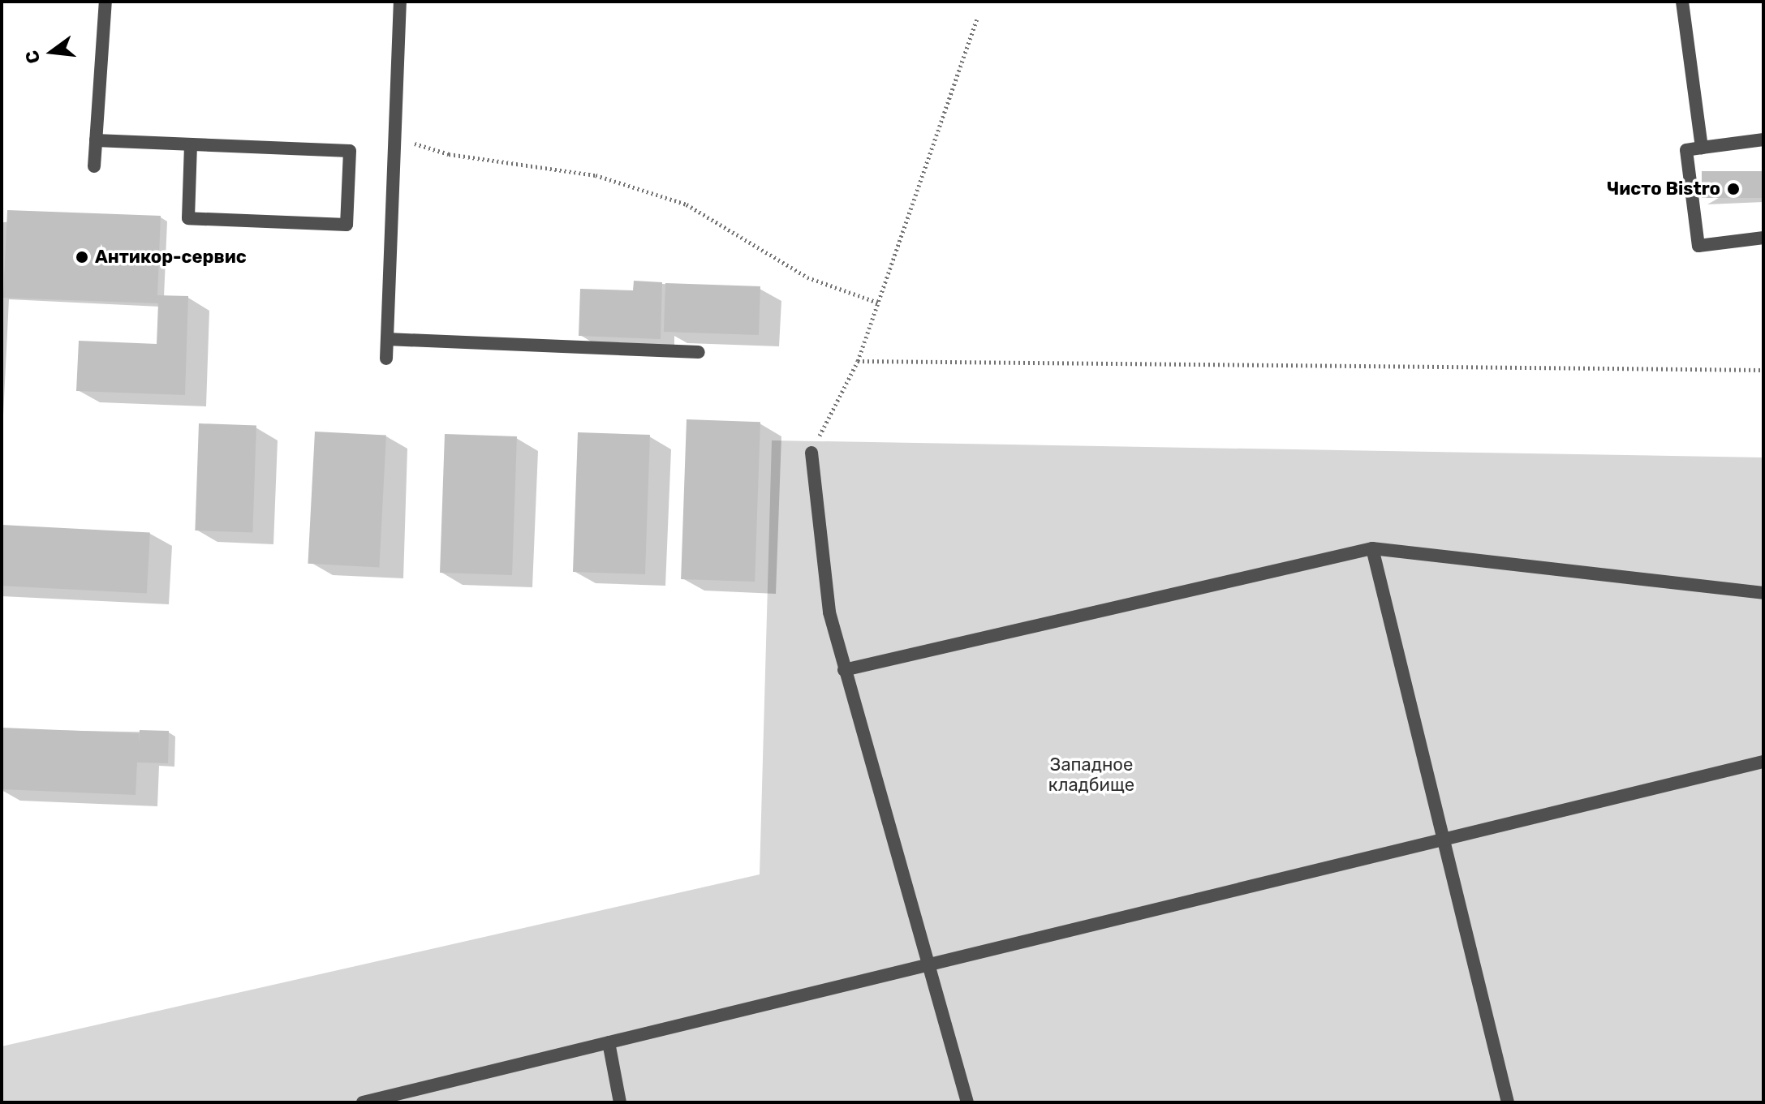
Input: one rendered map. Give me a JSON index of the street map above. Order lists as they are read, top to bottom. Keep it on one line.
{"parks":["Западное кладбище"],"places":["Чисто Bistro","Антикор-сервис"],"north":"left"}
